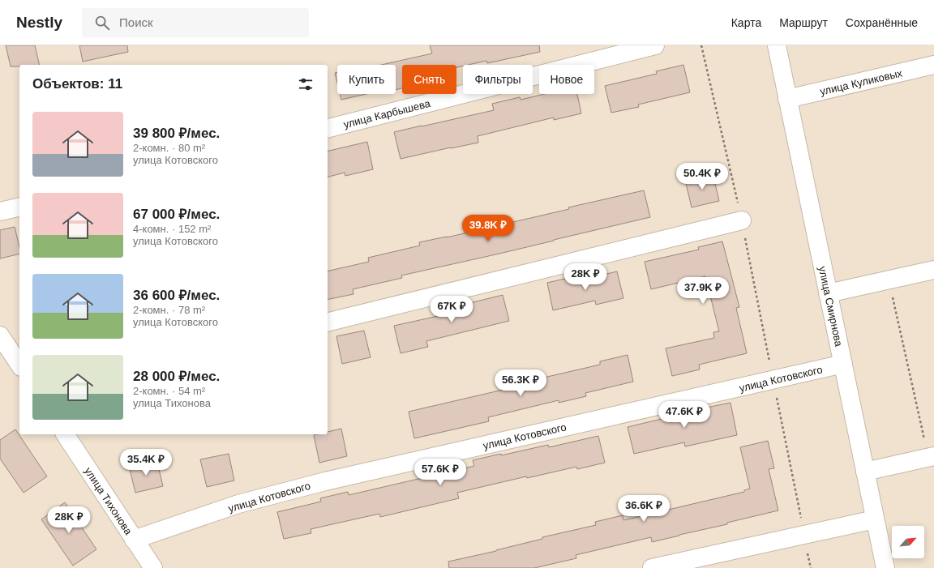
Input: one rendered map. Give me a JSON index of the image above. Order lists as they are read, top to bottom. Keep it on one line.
{"streets":{"street":["улица Куликовых","улица Карбышева","улица Смирнова","улица Котовского","улица Тихонова"]},"crossings":[["улица Куликовых","улица Смирнова"],["улица Смирнова","улица Котовского"],["улица Котовского","улица Тихонова"]],"north":"top right","page":{"header":"Nestly","search":"Поиск","nav":["Карта","Маршрут","Сохранённые"],"chip":["Купить","Снять","Фильтры","Новое"],"heading":"Объектов: 11","list":[{"name":"39 800 ₽/мес.","note":"2-комн. · 80 m² · улица Котовского"},{"name":"67 000 ₽/мес.","note":"4-комн. · 152 m² · улица Котовского"},{"name":"36 600 ₽/мес.","note":"2-комн. · 78 m² · улица Котовского"},{"name":"28 000 ₽/мес.","note":"2-комн. · 54 m² · улица Тихонова"}],"price":["50.4K ₽","39.8K ₽","28K ₽","37.9K ₽","67K ₽","56.3K ₽","47.6K ₽","35.4K ₽","57.6K ₽","36.6K ₽","28K ₽"]}}
